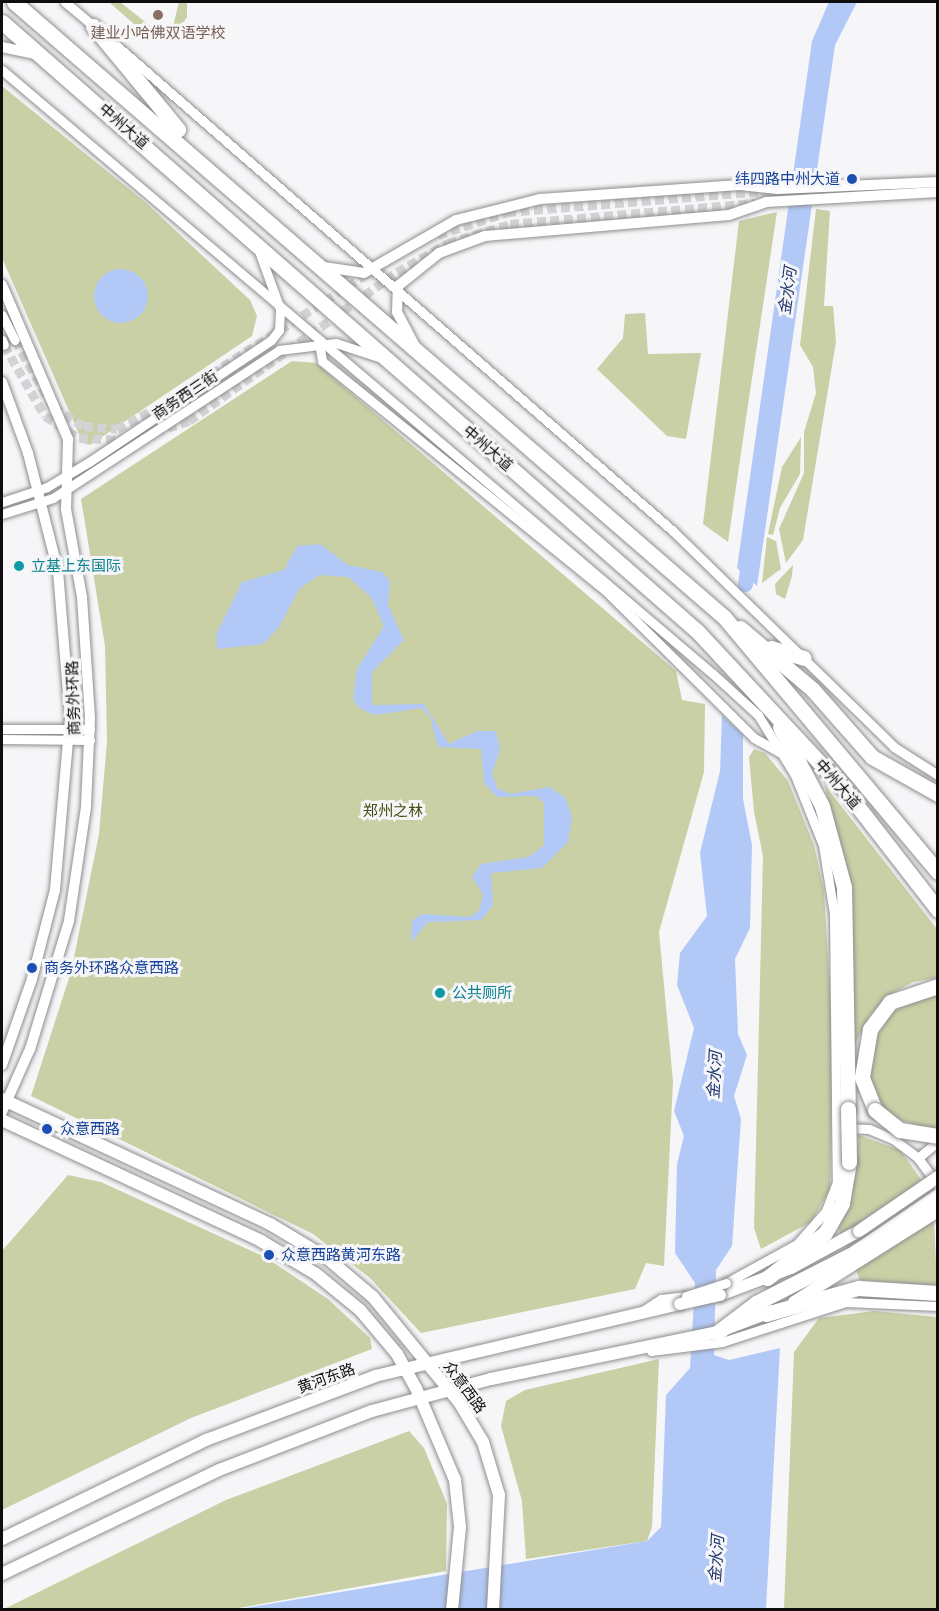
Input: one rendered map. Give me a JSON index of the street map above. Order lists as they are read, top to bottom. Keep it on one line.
{"streets":{"highway":["中州大道"],"main road":["黄河东路","众意西路"],"street":["商务西三街","商务外环路"]},"crossings":[["中州大道","商务西三街"],["商务西三街","商务外环路"],["商务外环路","众意西路"],["黄河东路","众意西路"]],"water":["金水河"],"parks":["郑州之林"],"places":["建业小哈佛双语学校","纬四路中州大道","立基上东国际","商务外环路众意西路","公共厕所","众意西路","众意西路黄河东路"]}
